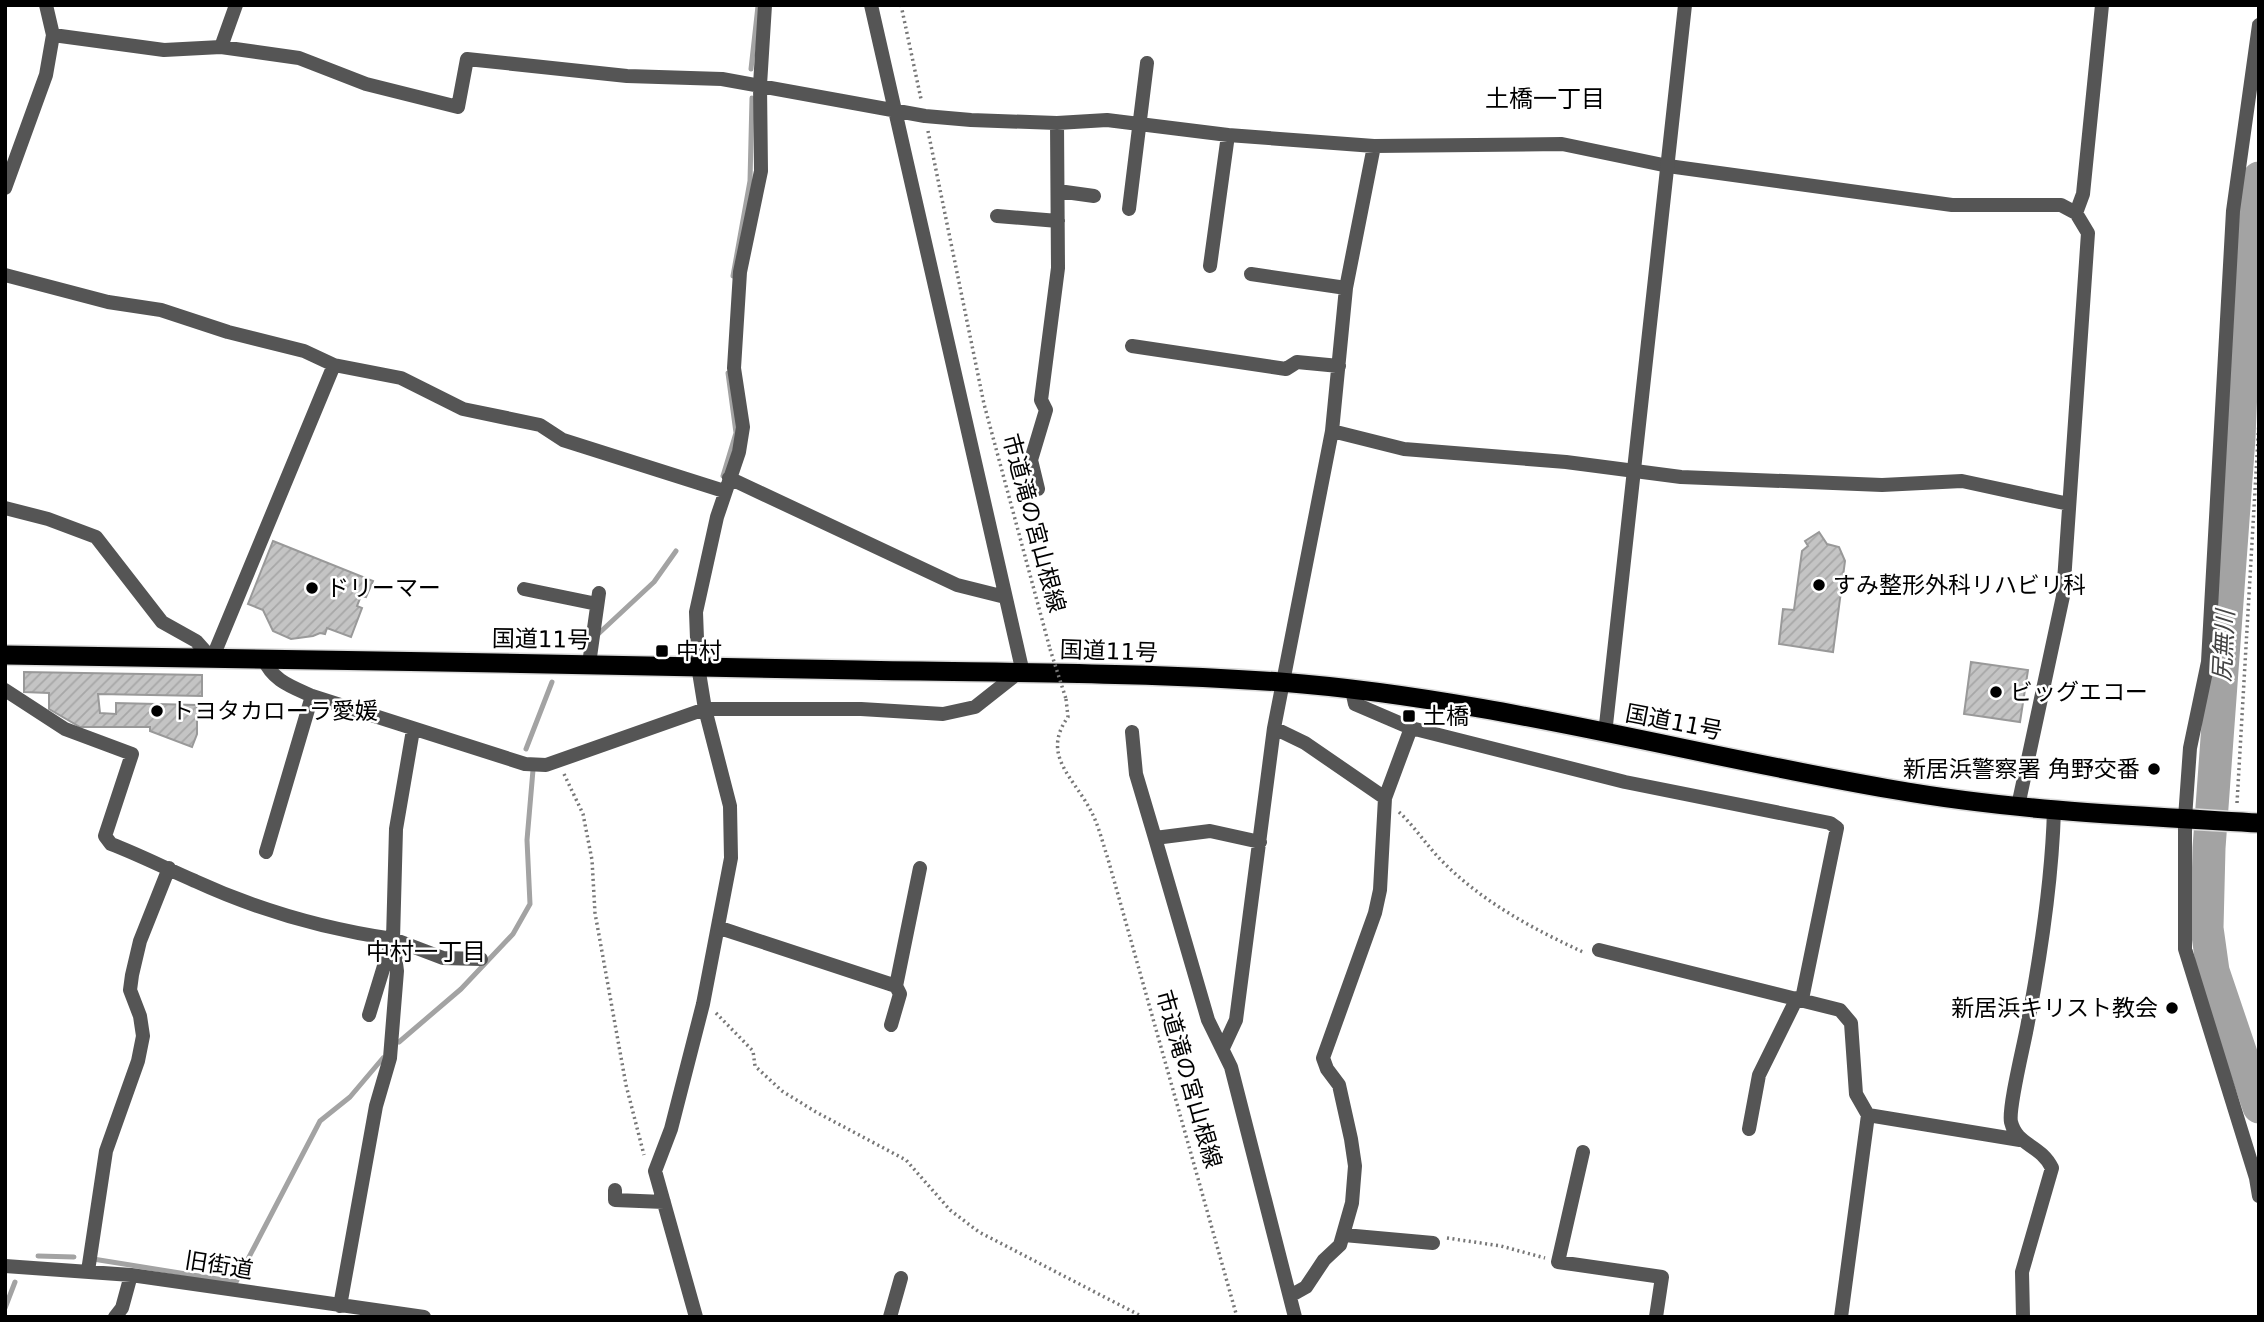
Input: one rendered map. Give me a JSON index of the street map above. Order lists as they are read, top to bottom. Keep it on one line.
{"streets":{"highway":["国道11号"],"street":["旧街道"],"path":["市道滝の宮山根線"]},"districts":["土橋一丁目","中村一丁目"],"water":["尻無川"],"places":{"other":["すみ整形外科リハビリ科","ドリーマー","ビッグエコー","トヨタカローラ愛媛","新居浜警察署 角野交番","新居浜キリスト教会"],"transit":["中村","土橋"]}}
